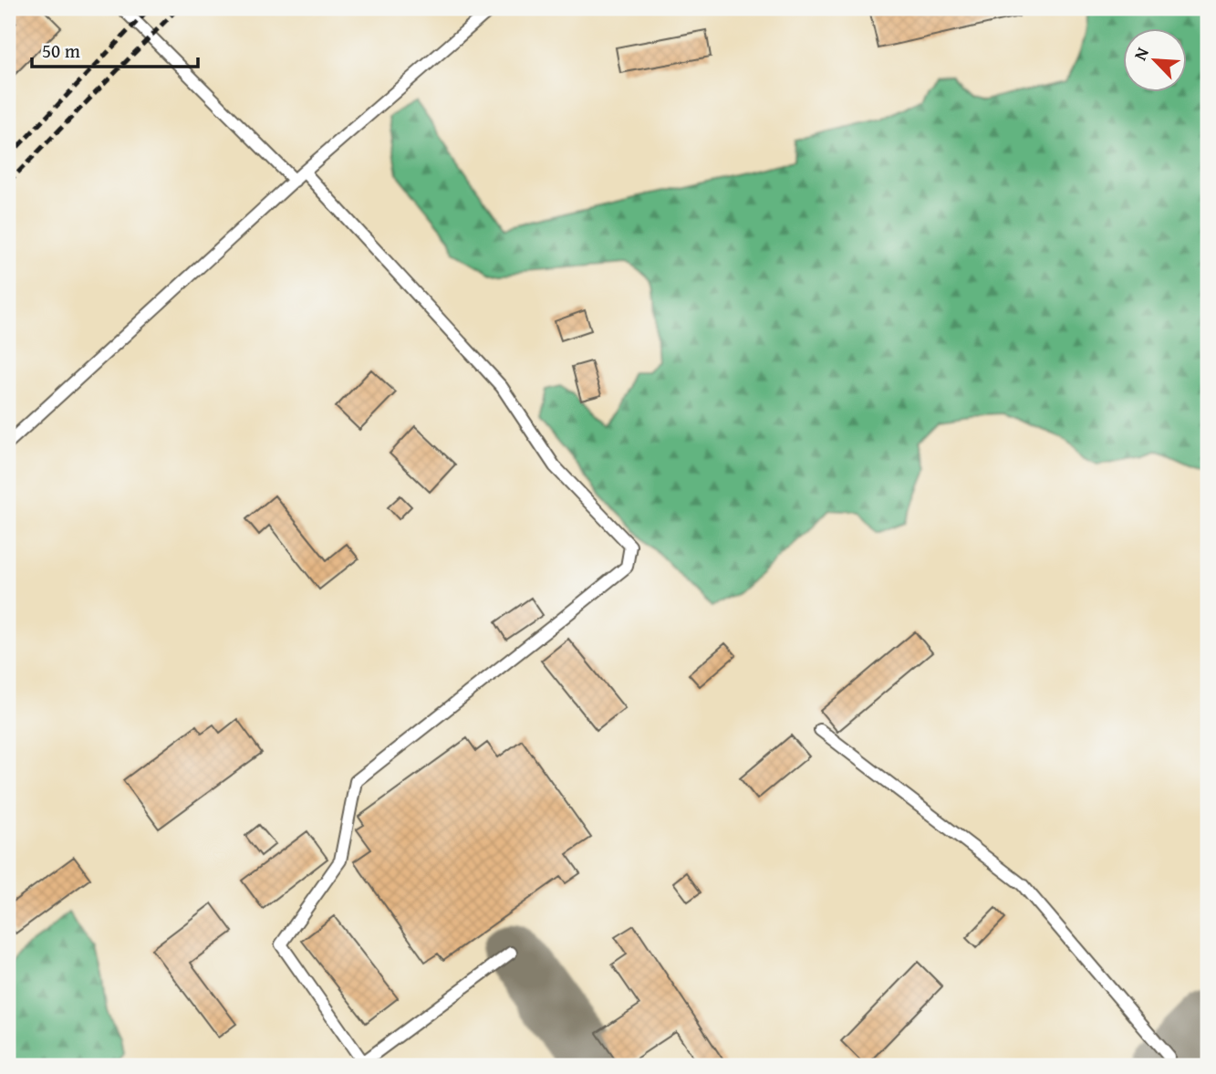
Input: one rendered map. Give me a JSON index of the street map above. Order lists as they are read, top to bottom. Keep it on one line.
{"scale_bar":"50 m","north":"top left"}
